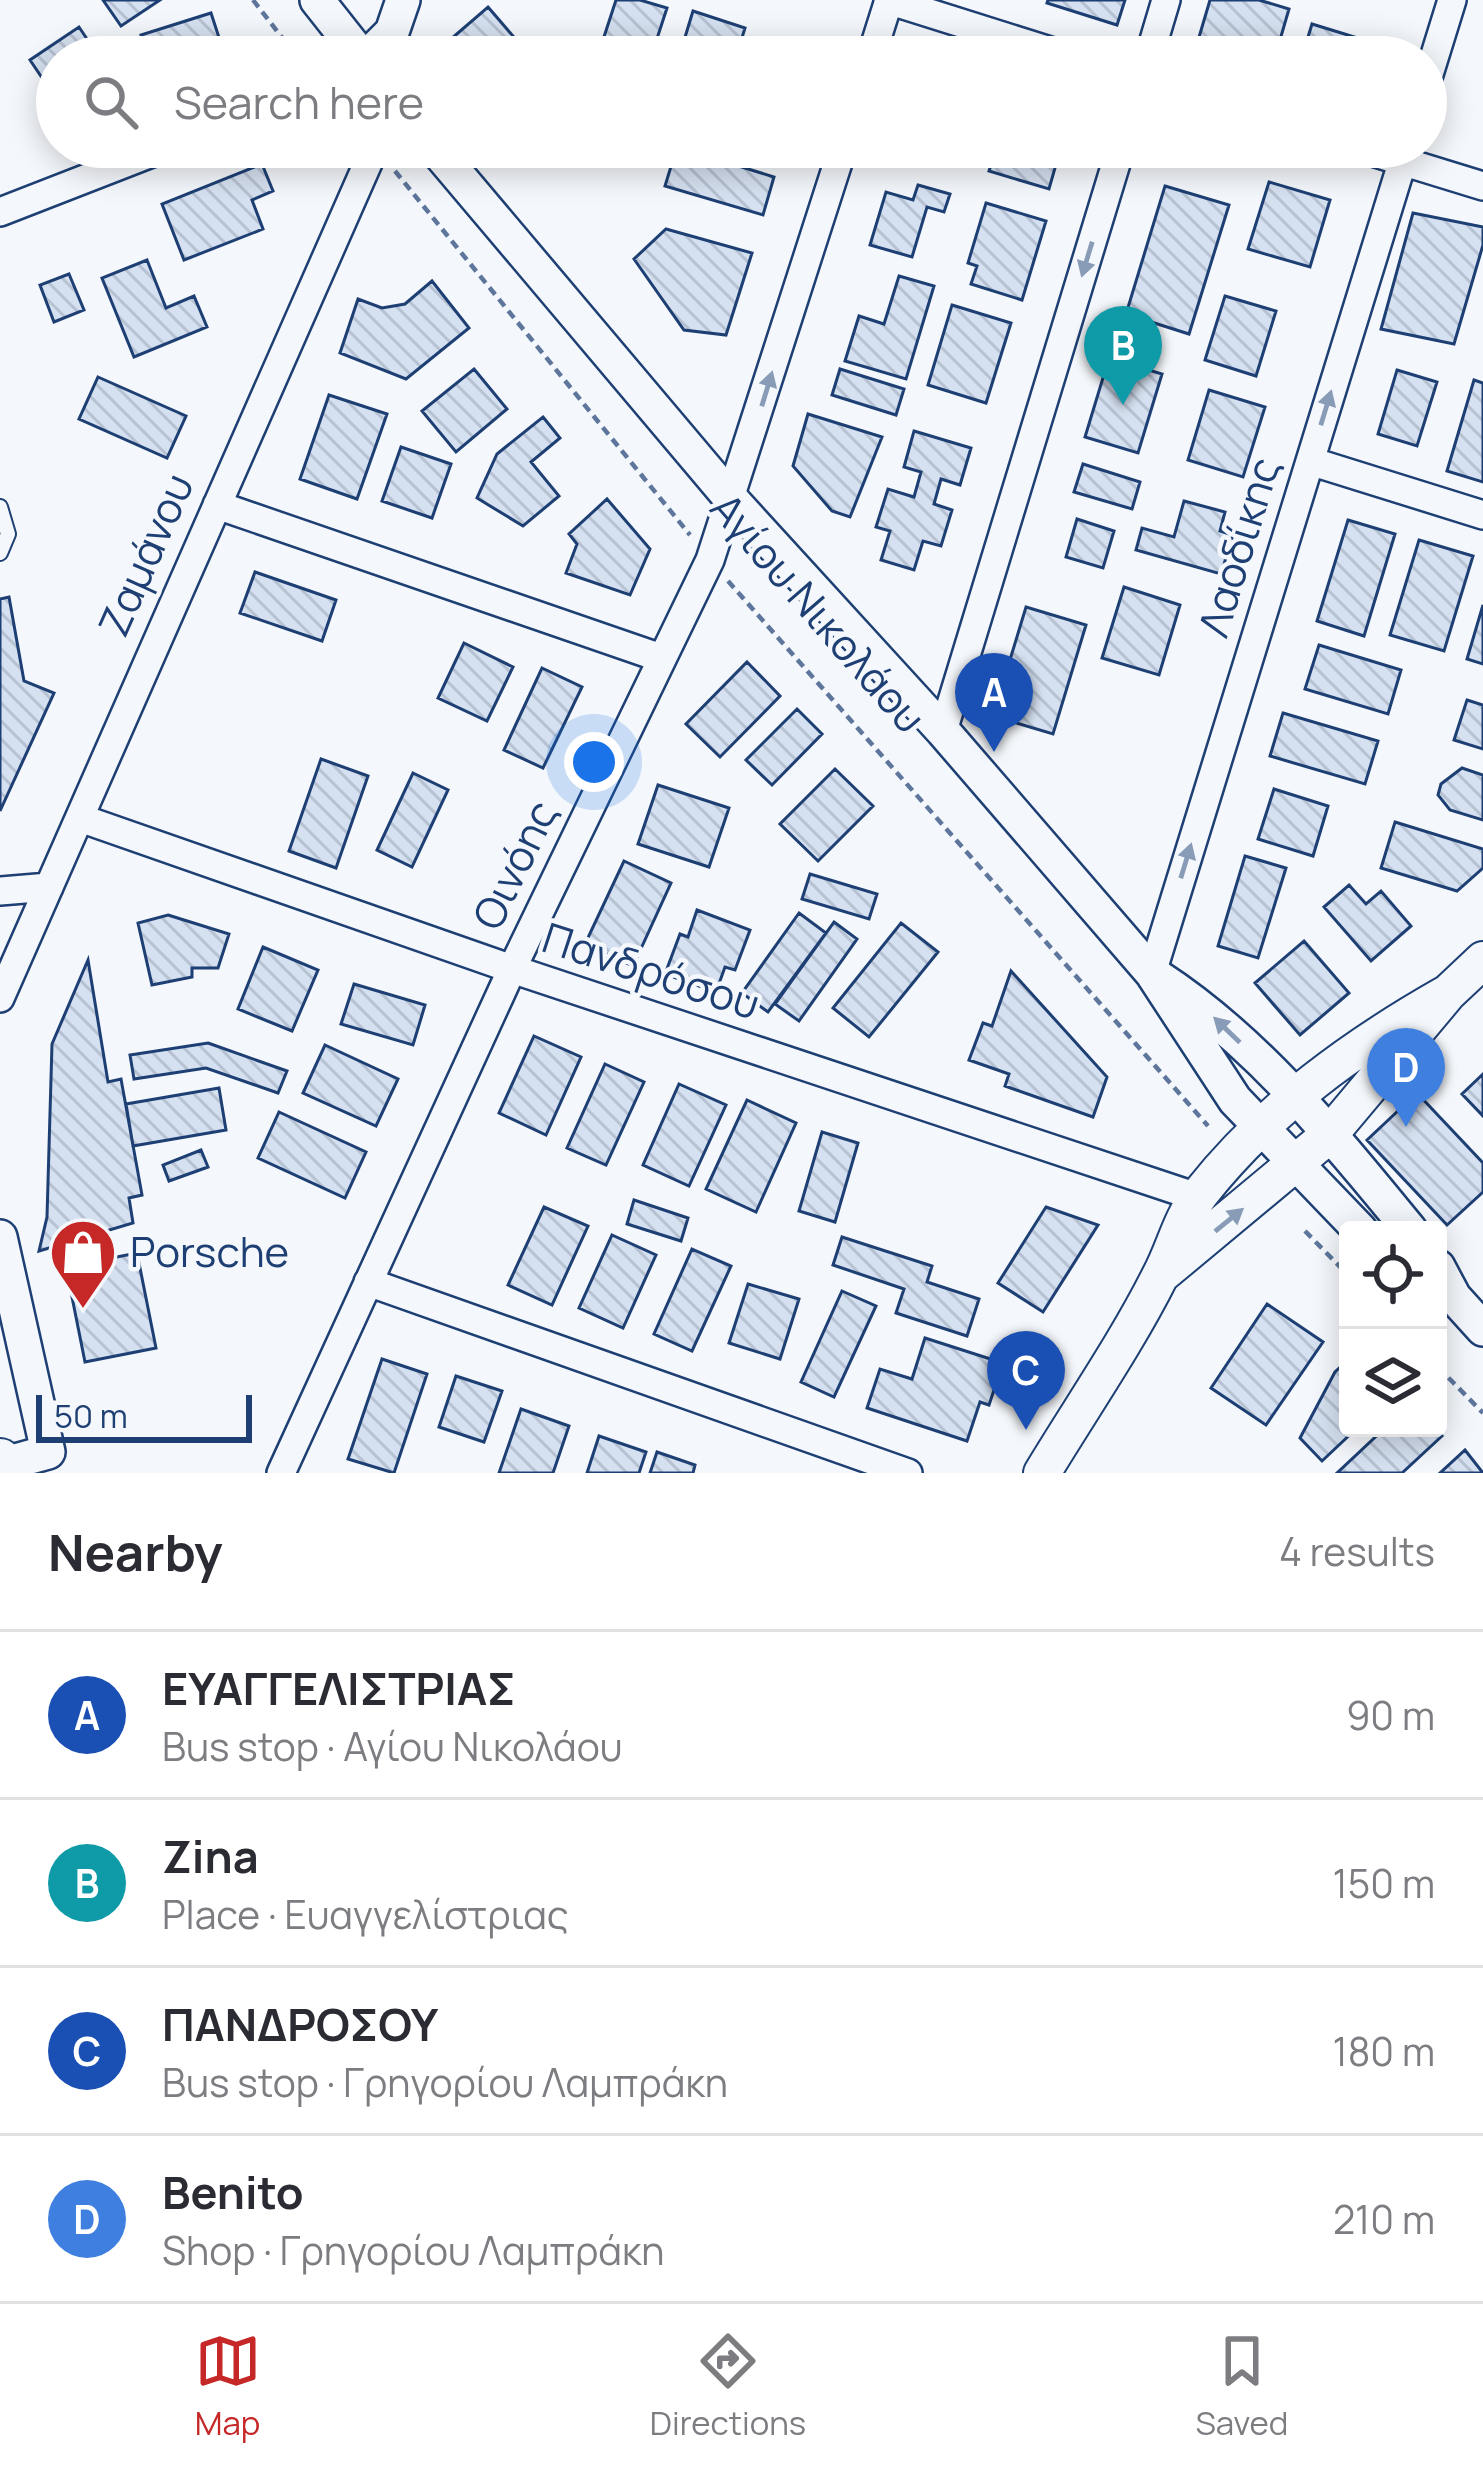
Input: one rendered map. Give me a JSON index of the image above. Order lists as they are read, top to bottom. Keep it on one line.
{"streets":{"street":["Λαοδίκης","Ζαμάνου","Αγίου Νικολάου","Οινόης","Πανδρόσου"]},"crossings":[["Λαοδίκης","Αγίου Νικολάου"],["Ζαμάνου","Πανδρόσου"],["Αγίου Νικολάου","Οινόης"],["Οινόης","Πανδρόσου"]],"one_way":["Λαοδίκης"],"places":{"shop":["Porsche"]},"scale_bar":"50 m","page":{"search":"Search here","pins":["B","A","D","C"],"scale":"50 m","heading":["Nearby","4 results"],"list":[{"mark":"A","name":"ΕΥΑΓΓΕΛΙΣΤΡΙΑΣ","note":"Bus stop · Αγίου Νικολάου","value":"90 m"},{"mark":"B","name":"Zina","note":"Place · Ευαγγελίστριας","value":"150 m"},{"mark":"C","name":"ΠΑΝΔΡΟΣΟΥ","note":"Bus stop · Γρηγορίου Λαμπράκη","value":"180 m"},{"mark":"D","name":"Benito","note":"Shop · Γρηγορίου Λαμπράκη","value":"210 m"}],"nav":["Map","Directions","Saved"]}}
